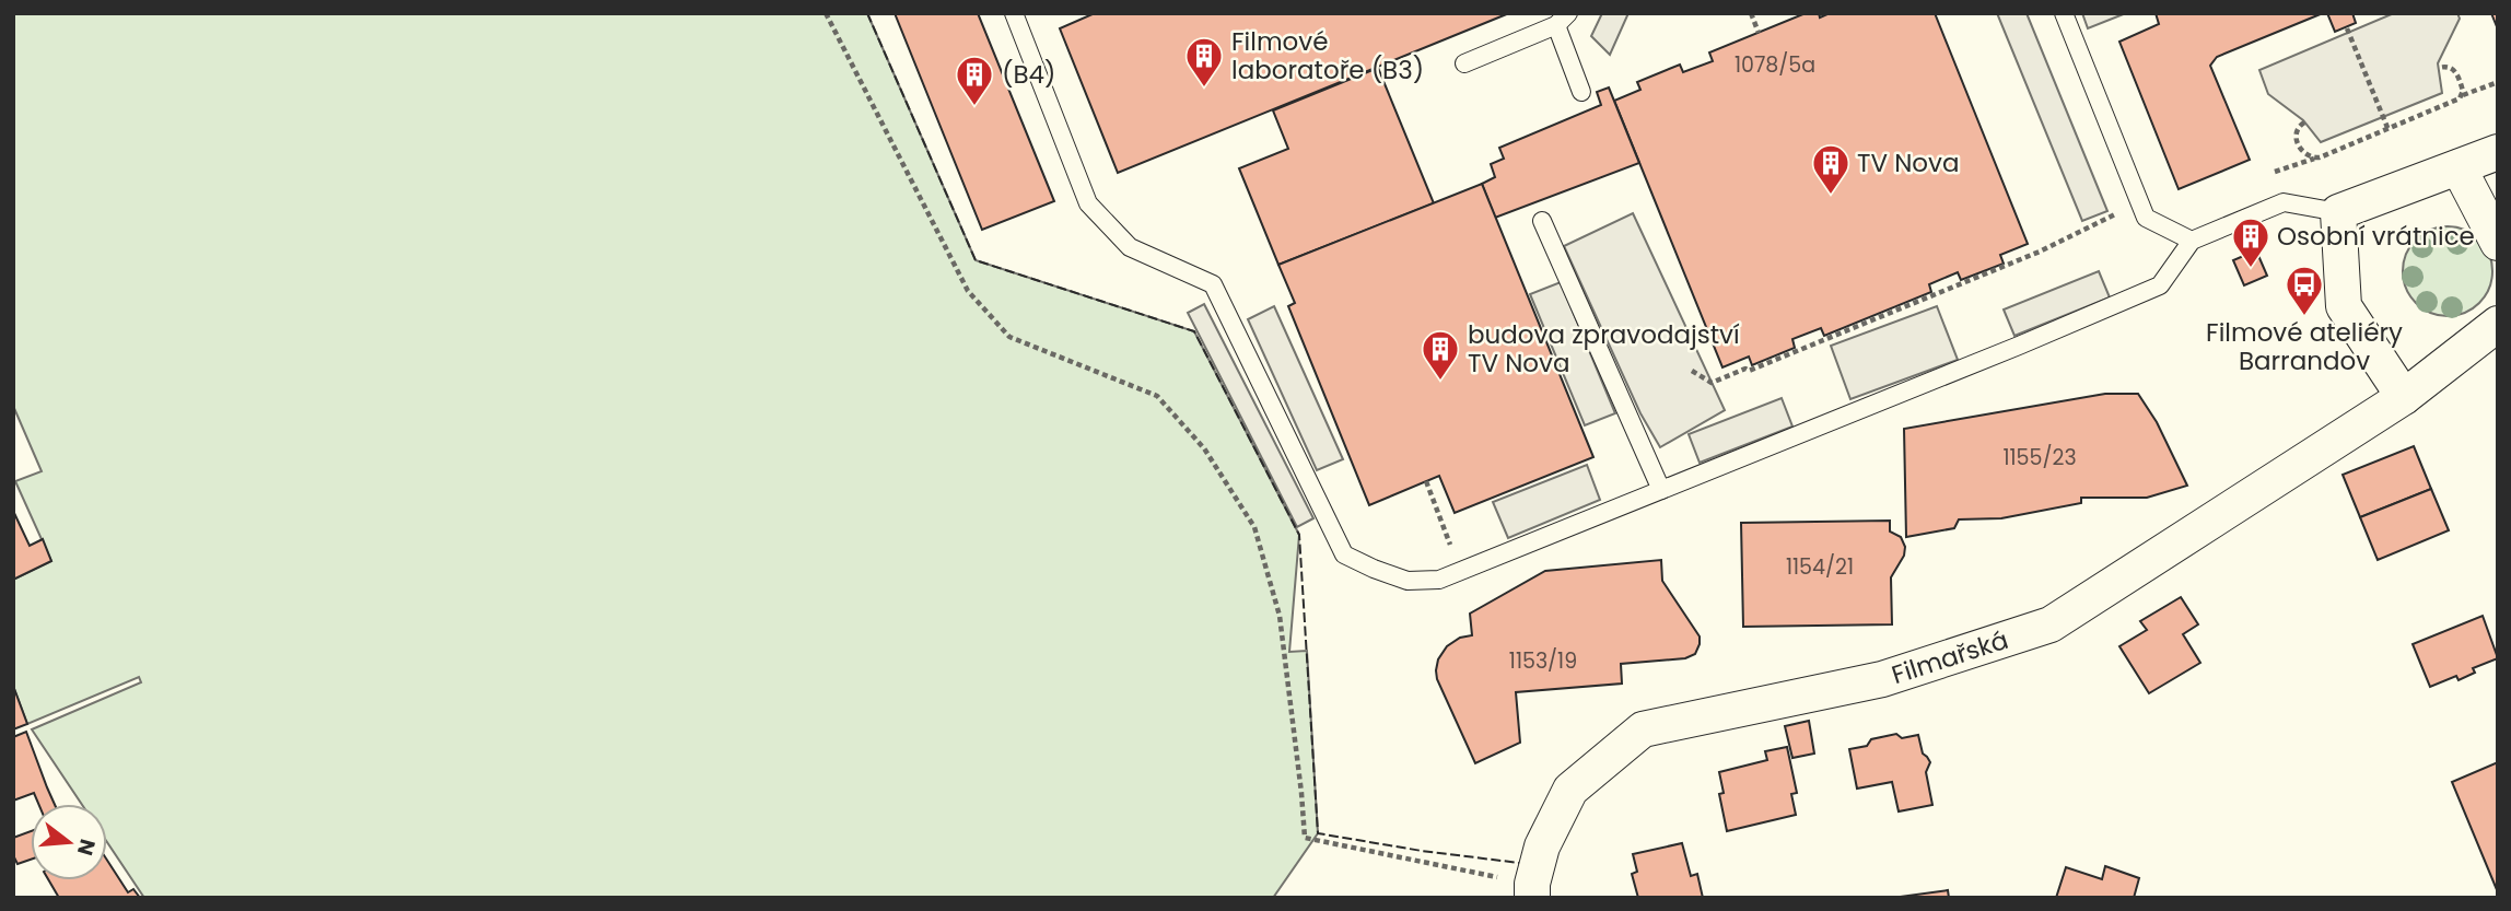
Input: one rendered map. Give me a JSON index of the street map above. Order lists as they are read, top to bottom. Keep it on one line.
{"streets":{"street":["Filmařská"]},"places":{"building":["Filmové laboratoře (B3)","(B4)","TV Nova","Osobní vrátnice","budova zpravodajství TV Nova"],"bus stop":["Filmové ateliéry Barrandov"]},"house_numbers":["1078/5a","1155/23","1154/21","1153/19"],"north":"right"}
